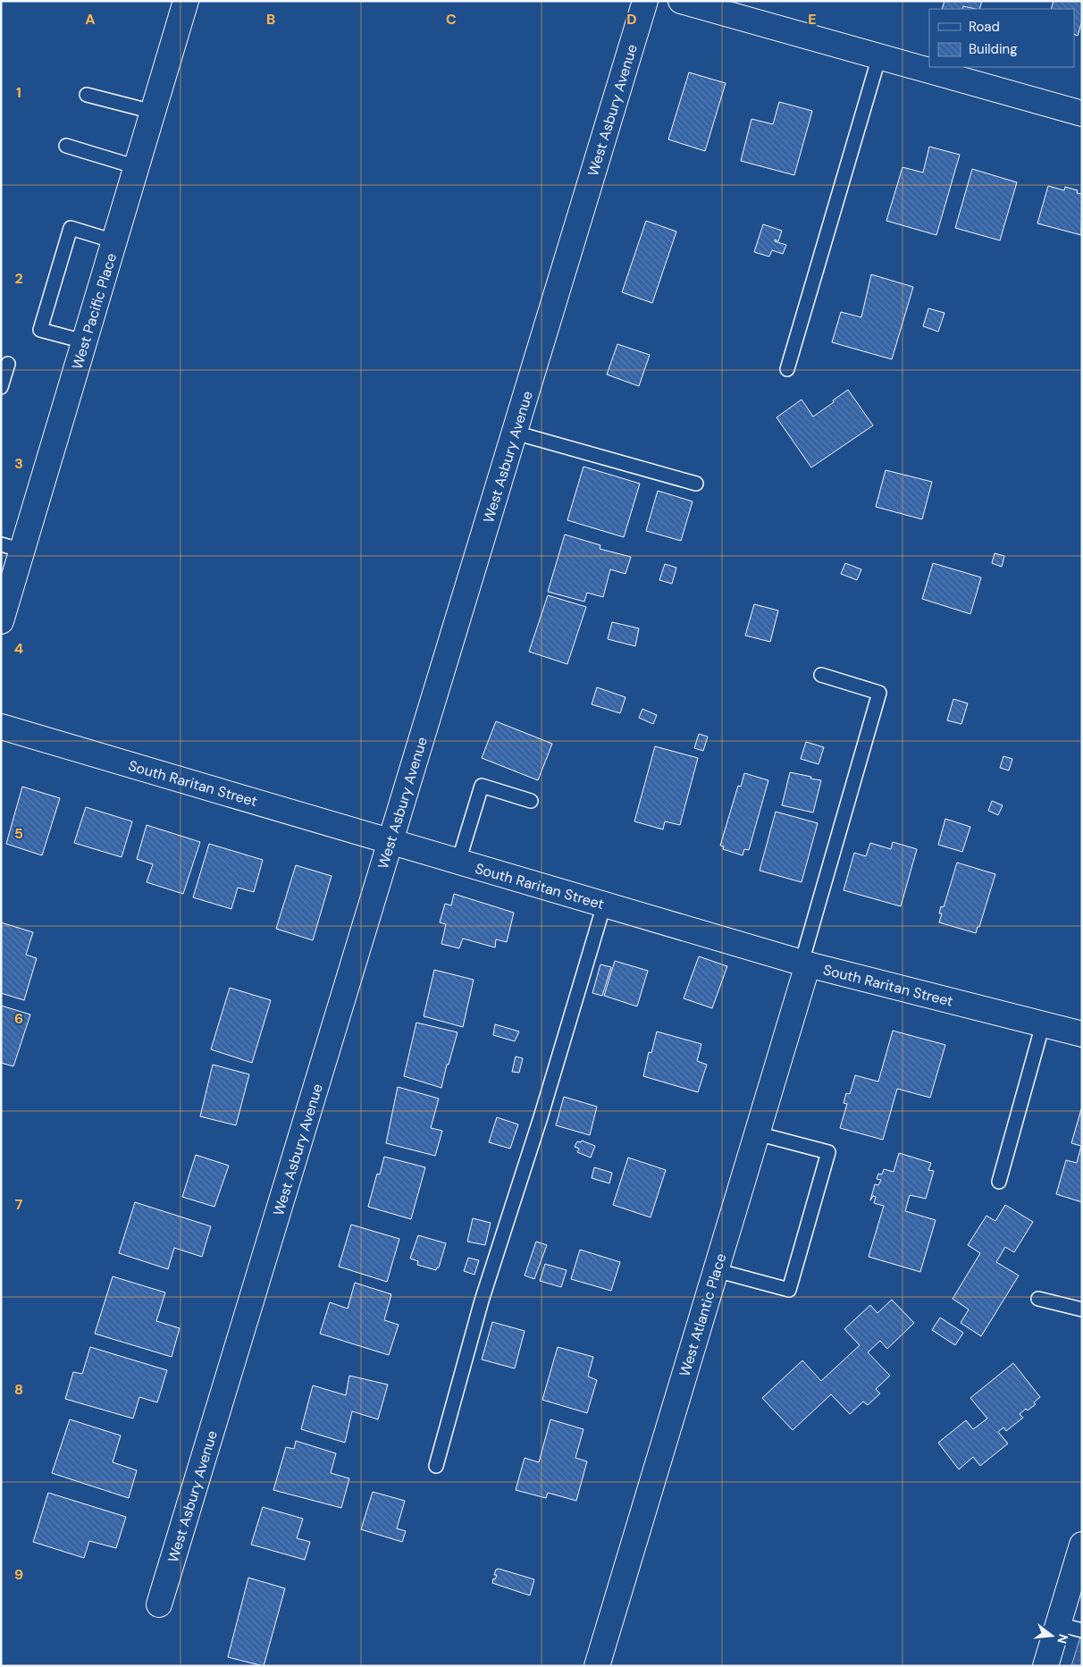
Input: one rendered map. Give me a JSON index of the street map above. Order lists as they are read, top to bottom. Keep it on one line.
{"streets":{"street":["West Asbury Avenue","West Pacific Place","South Raritan Street","West Atlantic Place"]},"crossings":[["West Asbury Avenue","South Raritan Street"],["South Raritan Street","West Atlantic Place"]],"legend":["Road","Building"],"north":"right","grid":{"columns":["A","B","C","D","E"],"rows":["1","2","3","4","5","6","7","8","9"]}}
